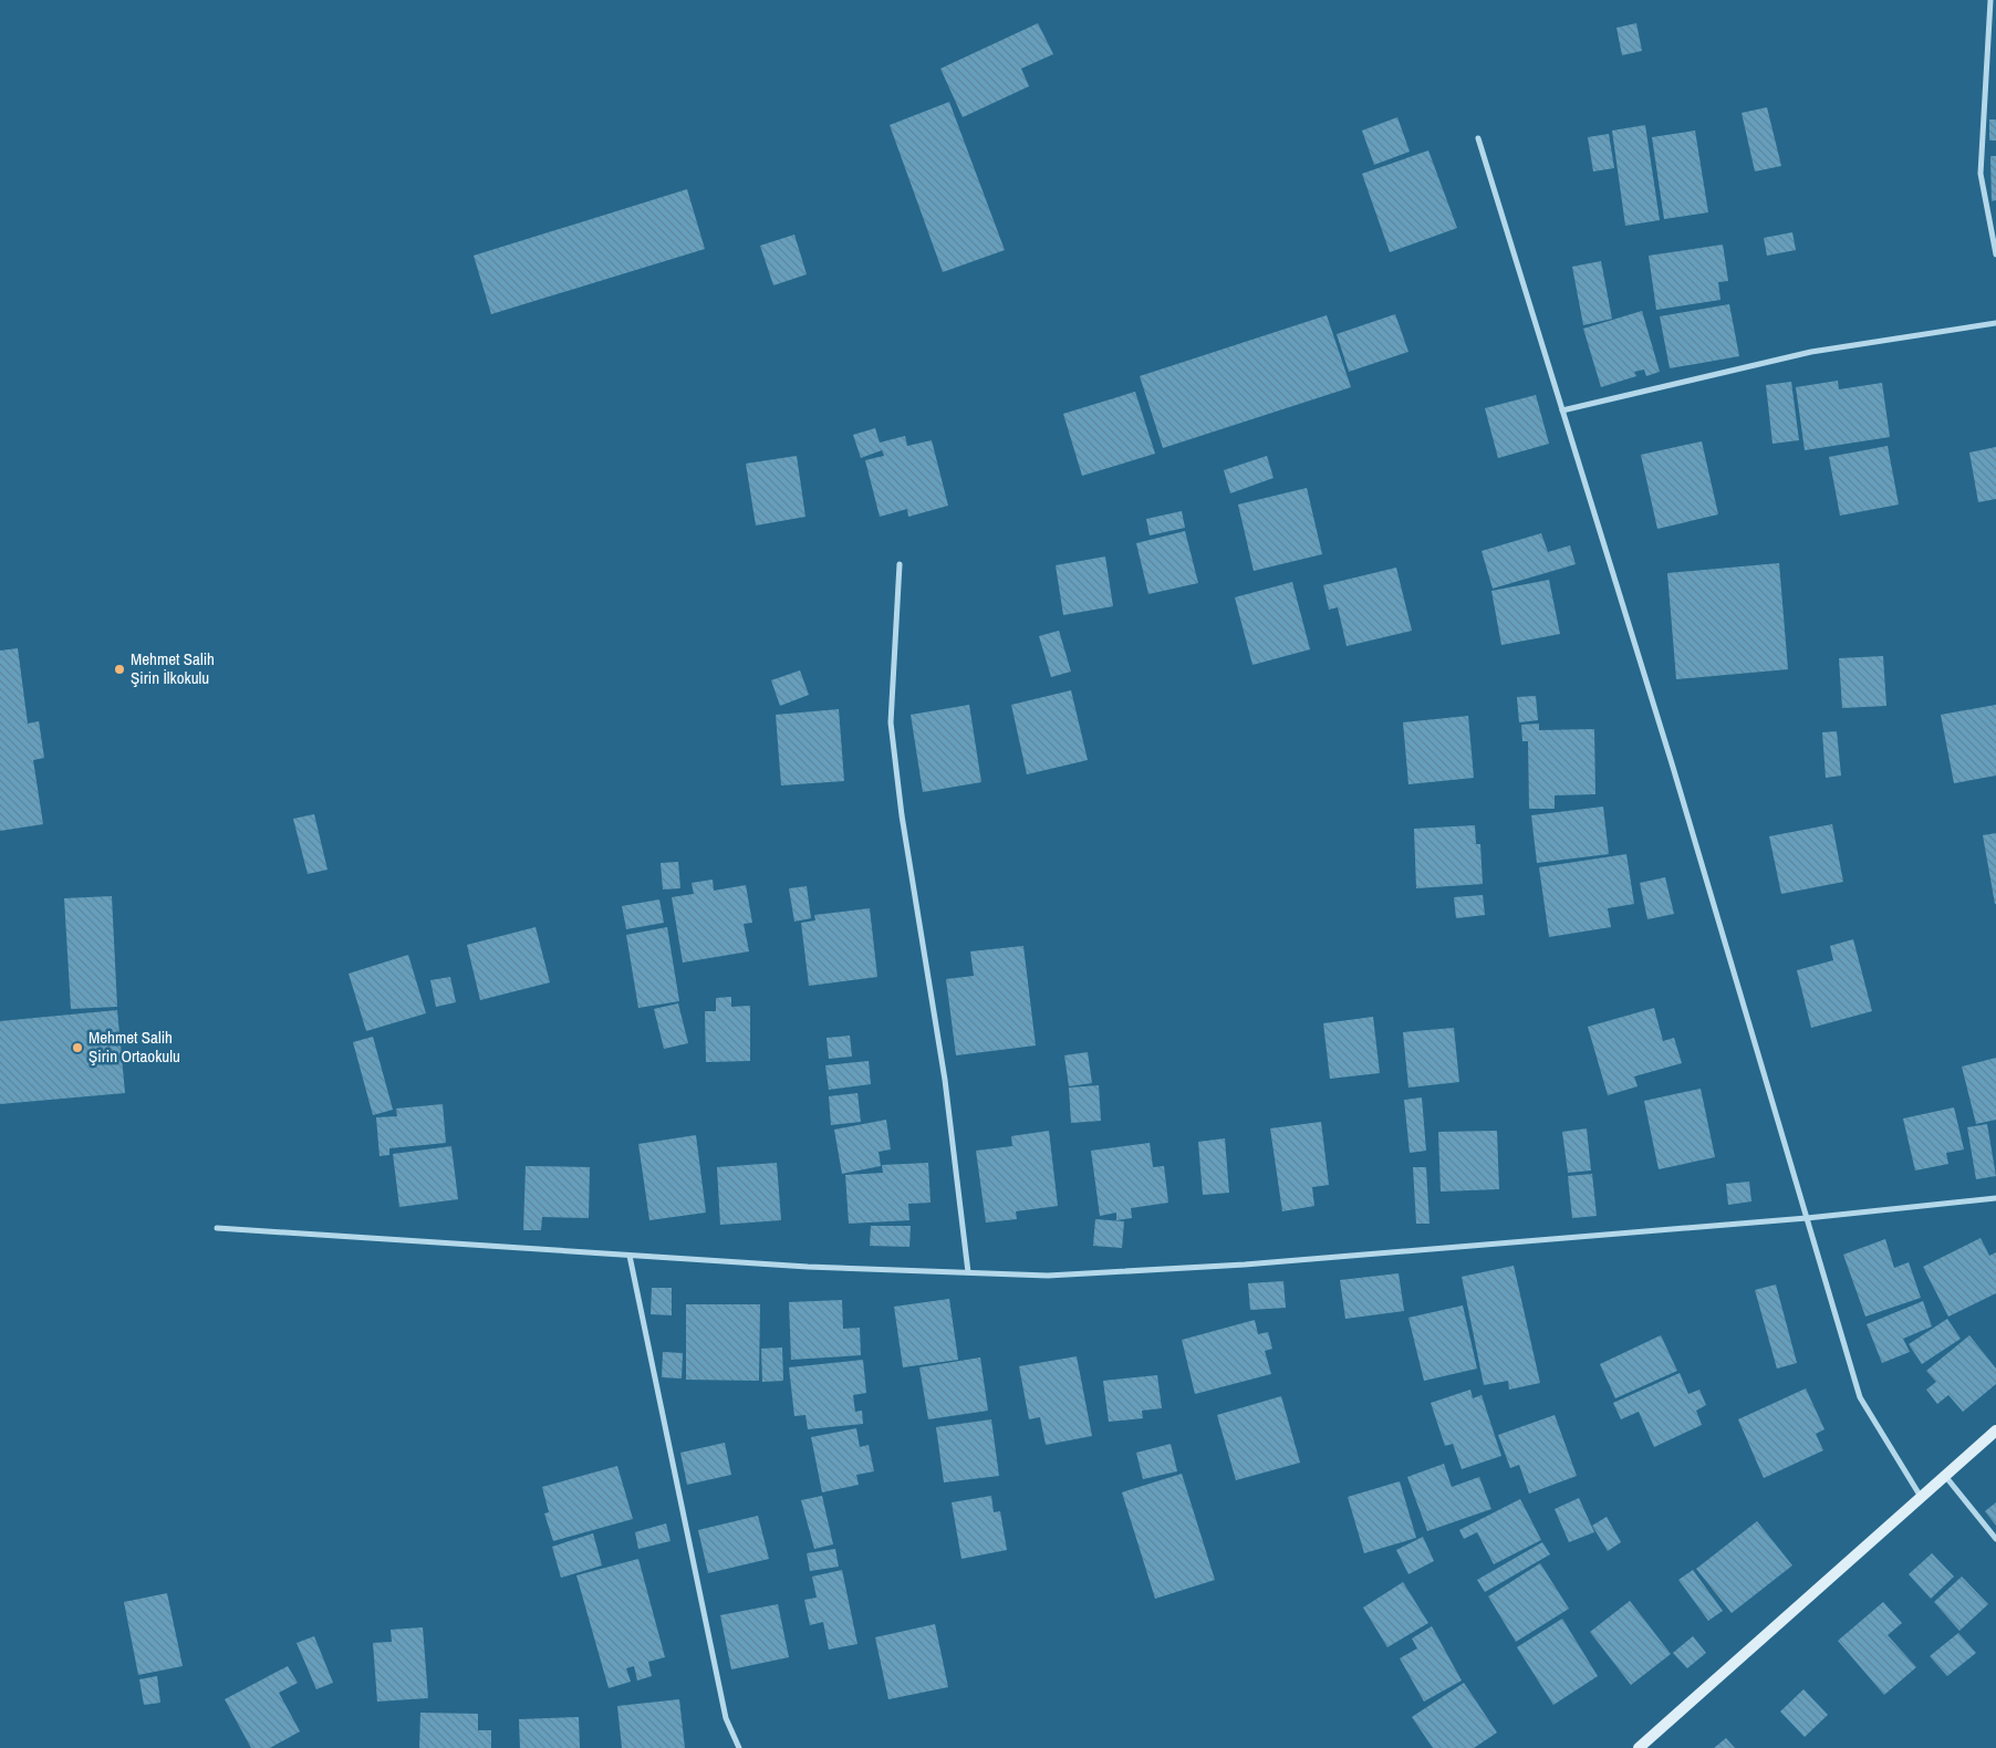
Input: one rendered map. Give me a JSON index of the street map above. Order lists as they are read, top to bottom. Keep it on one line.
{"places":["Mehmet Salih Şirin İlkokulu","Mehmet Salih Şirin Ortaokulu"]}
